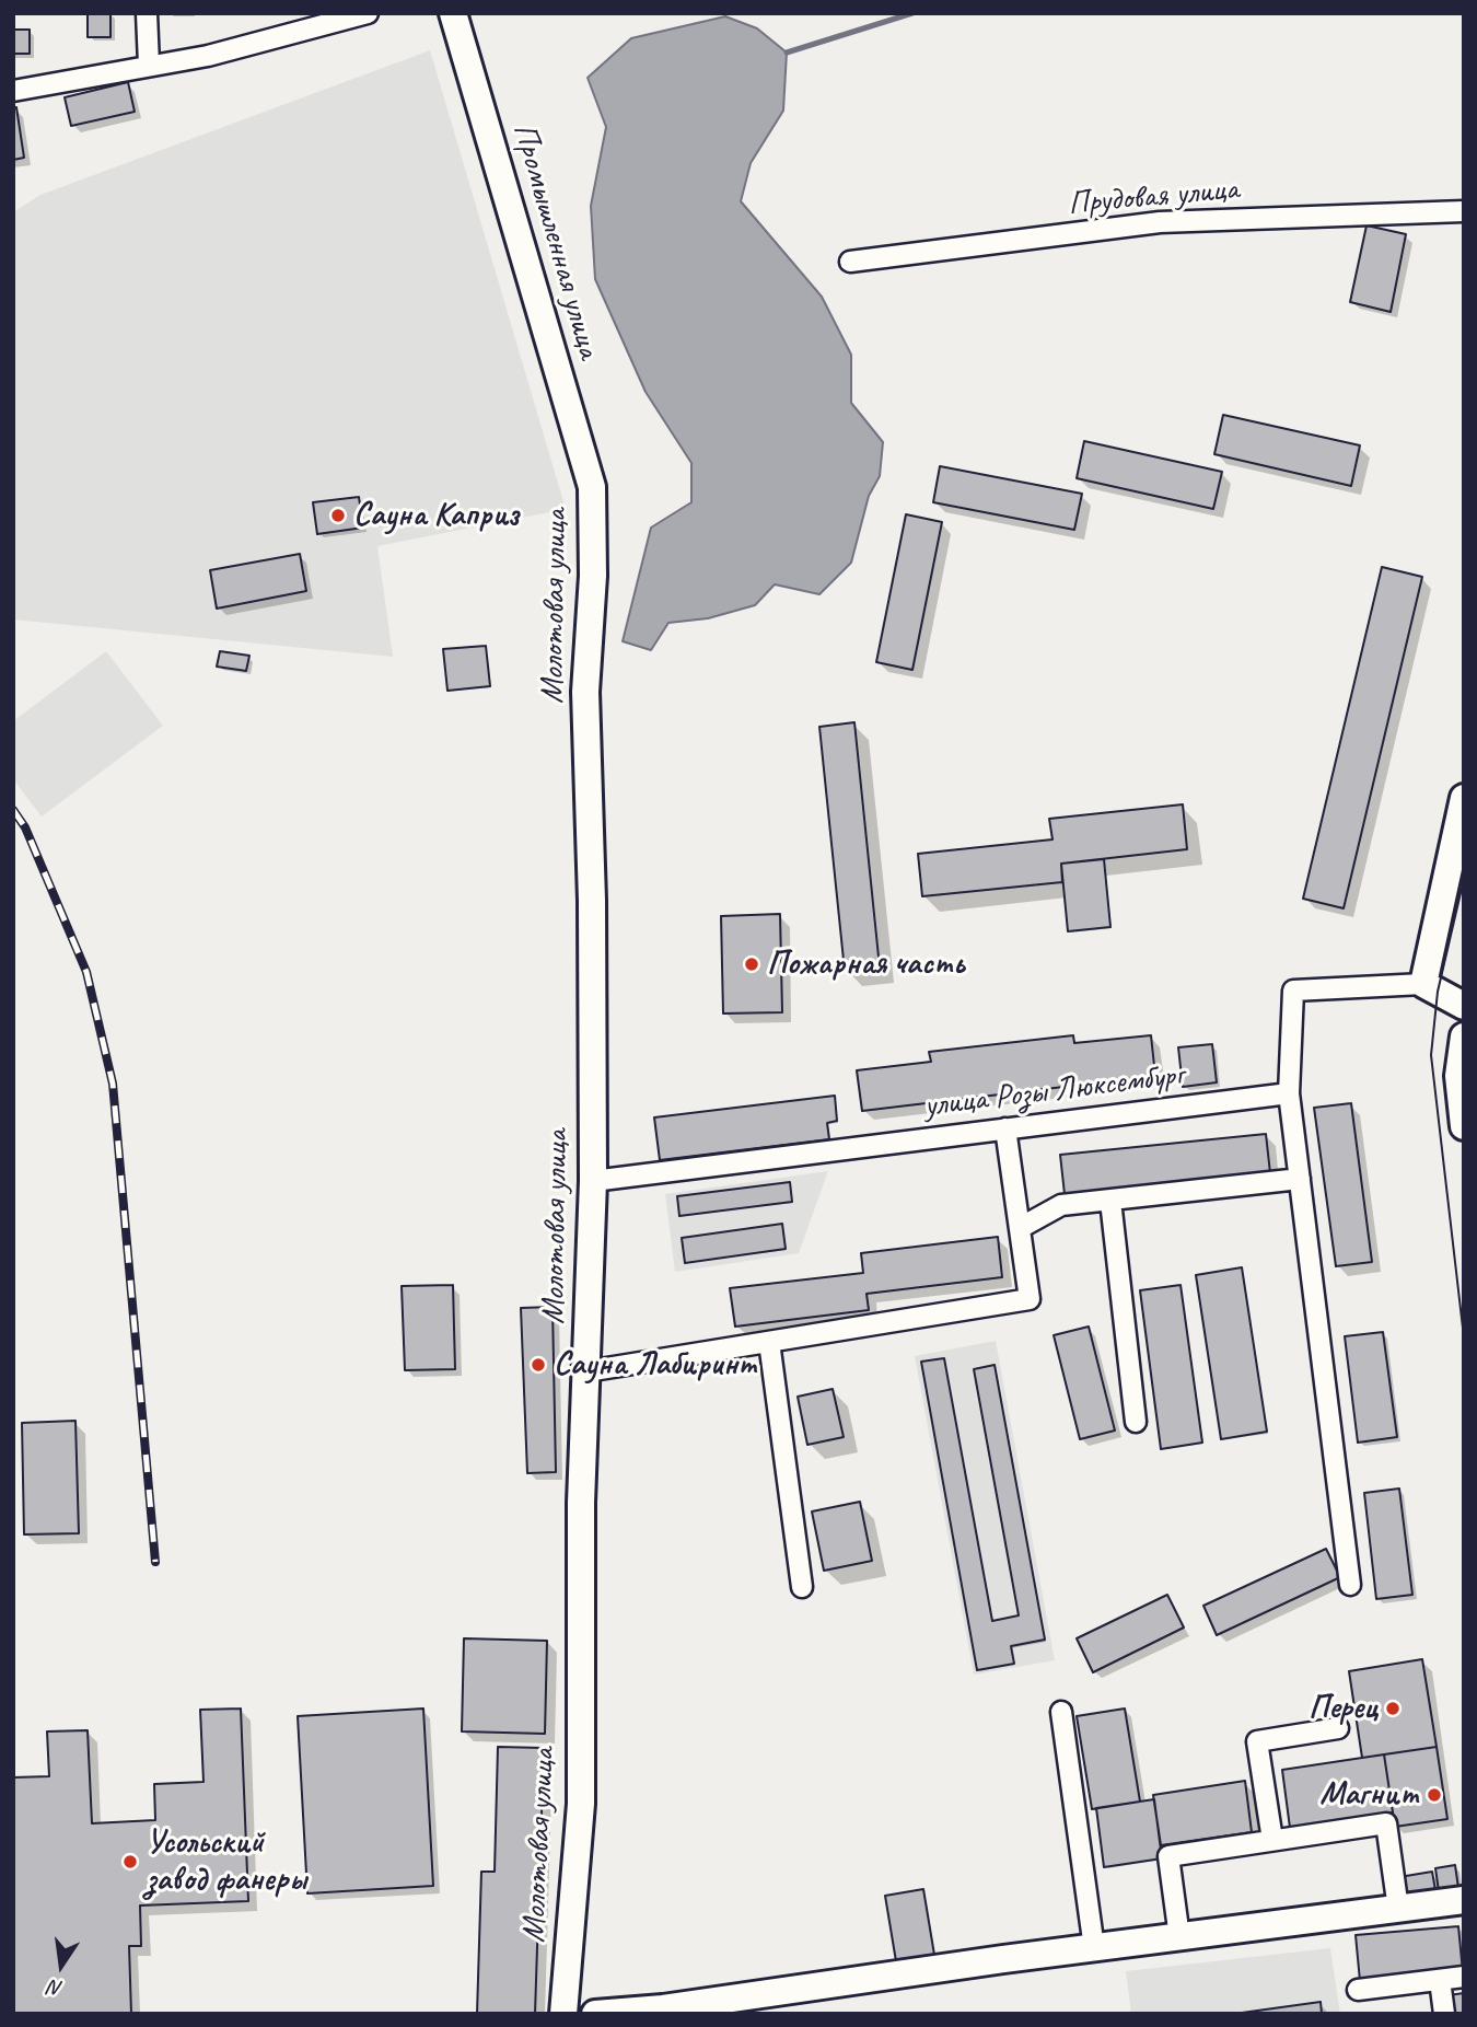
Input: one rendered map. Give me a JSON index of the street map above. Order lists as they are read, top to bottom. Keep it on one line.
{"streets":{"street":["Прудовая улица","Промышленная улица","Молотовая улица","улица Розы Люксембург"]},"crossings":[["Промышленная улица","Молотовая улица"],["Молотовая улица","улица Розы Люксембург"]],"places":["Сауна Каприз","Пожарная часть","Сауна Лабиринт","Перец","Магнит","Усольский завод фанеры"],"north":"bottom"}
